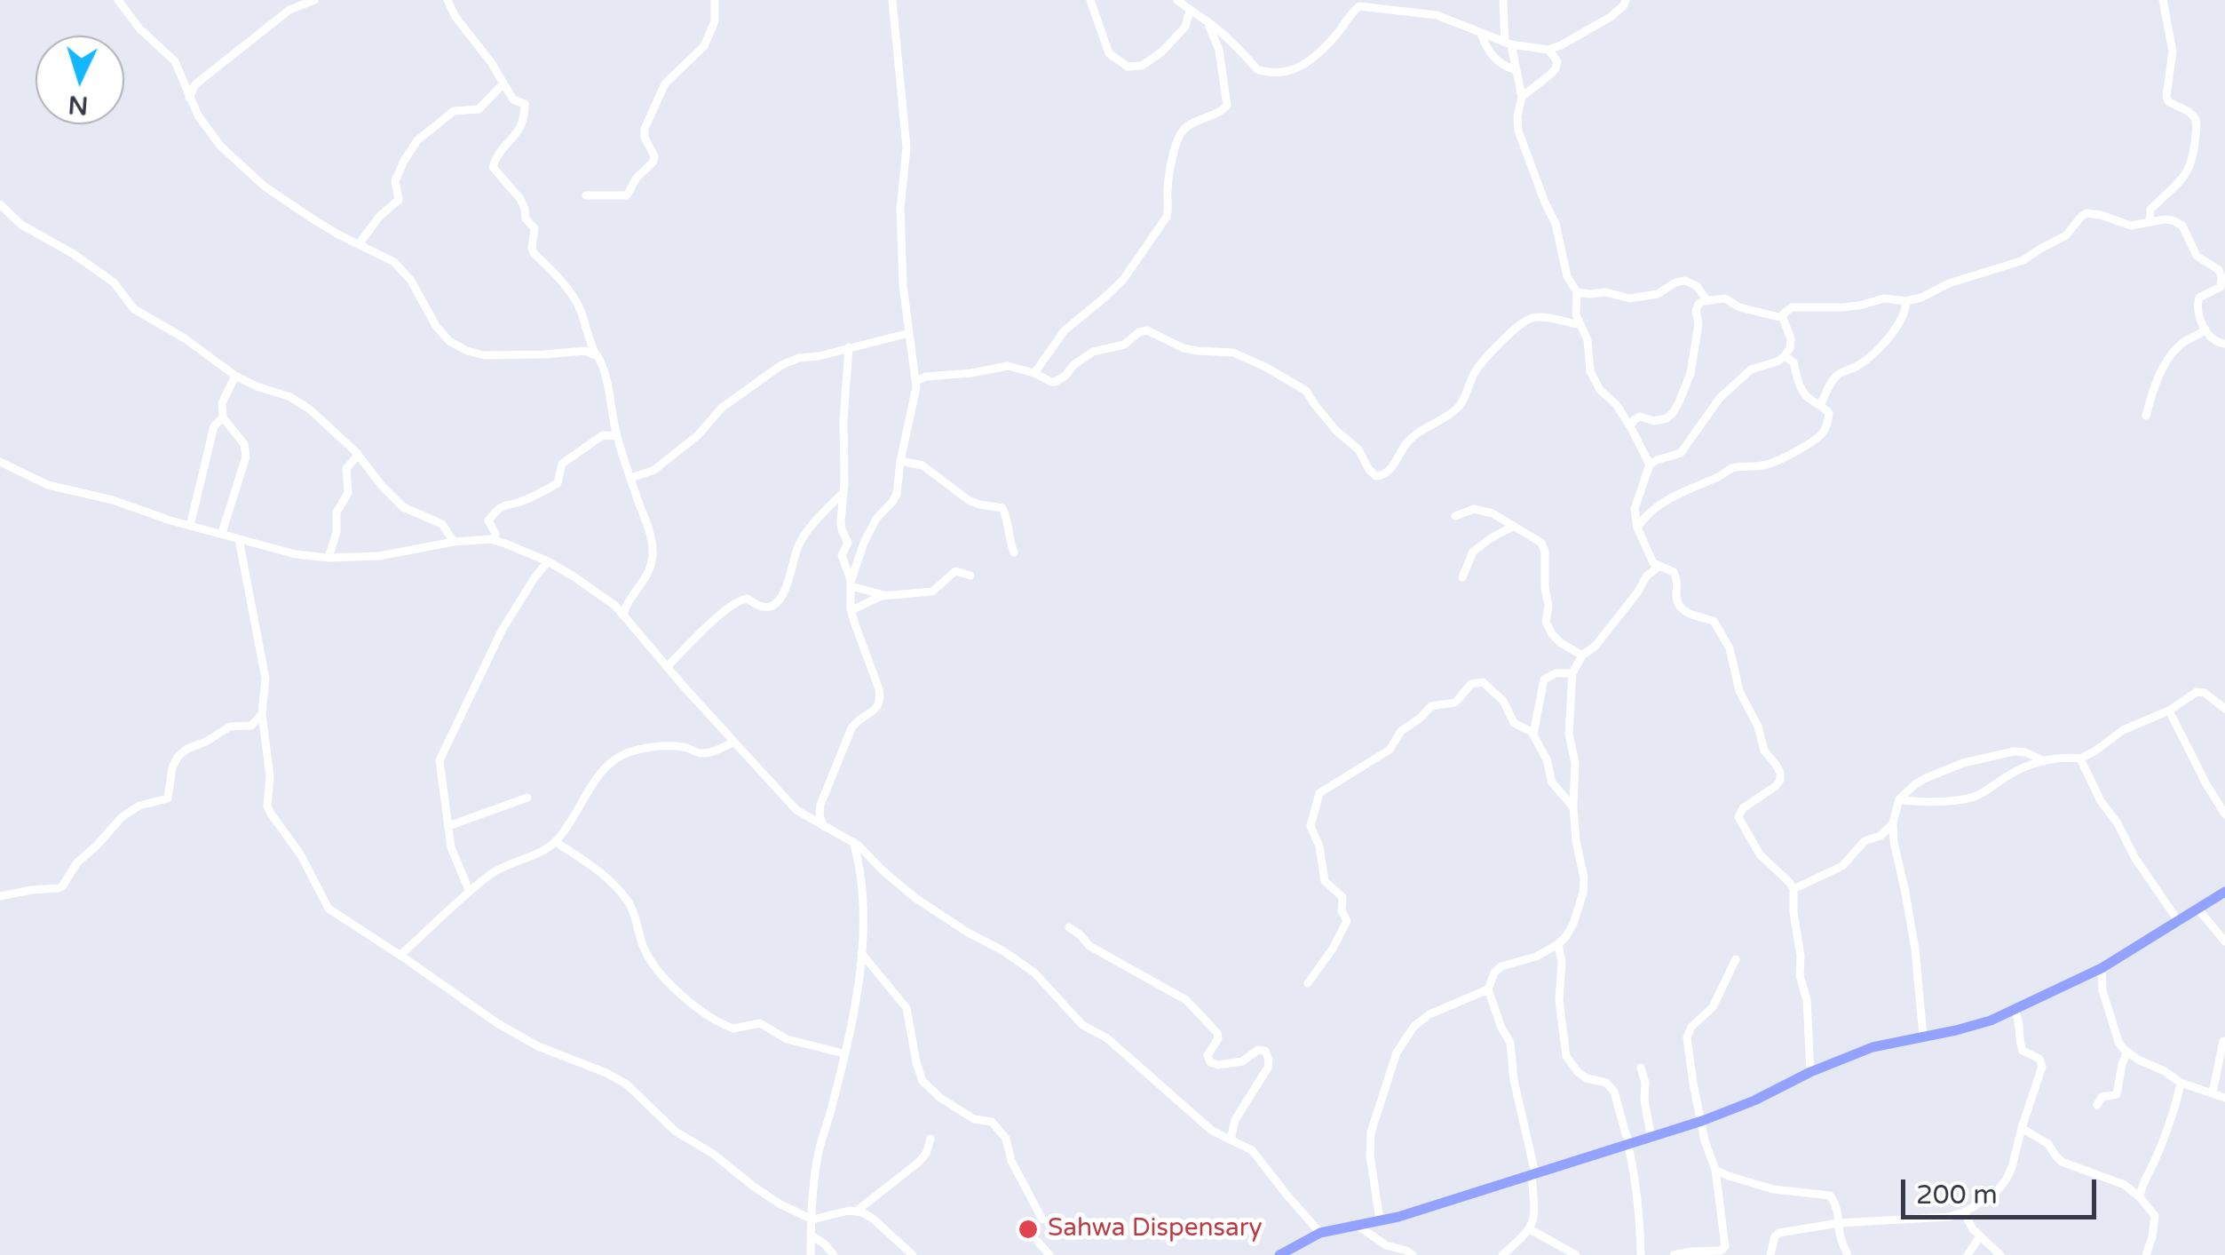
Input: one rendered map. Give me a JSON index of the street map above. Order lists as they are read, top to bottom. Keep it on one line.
{"places":["Sahwa Dispensary"],"scale_bar":"200 m","north":"bottom"}
